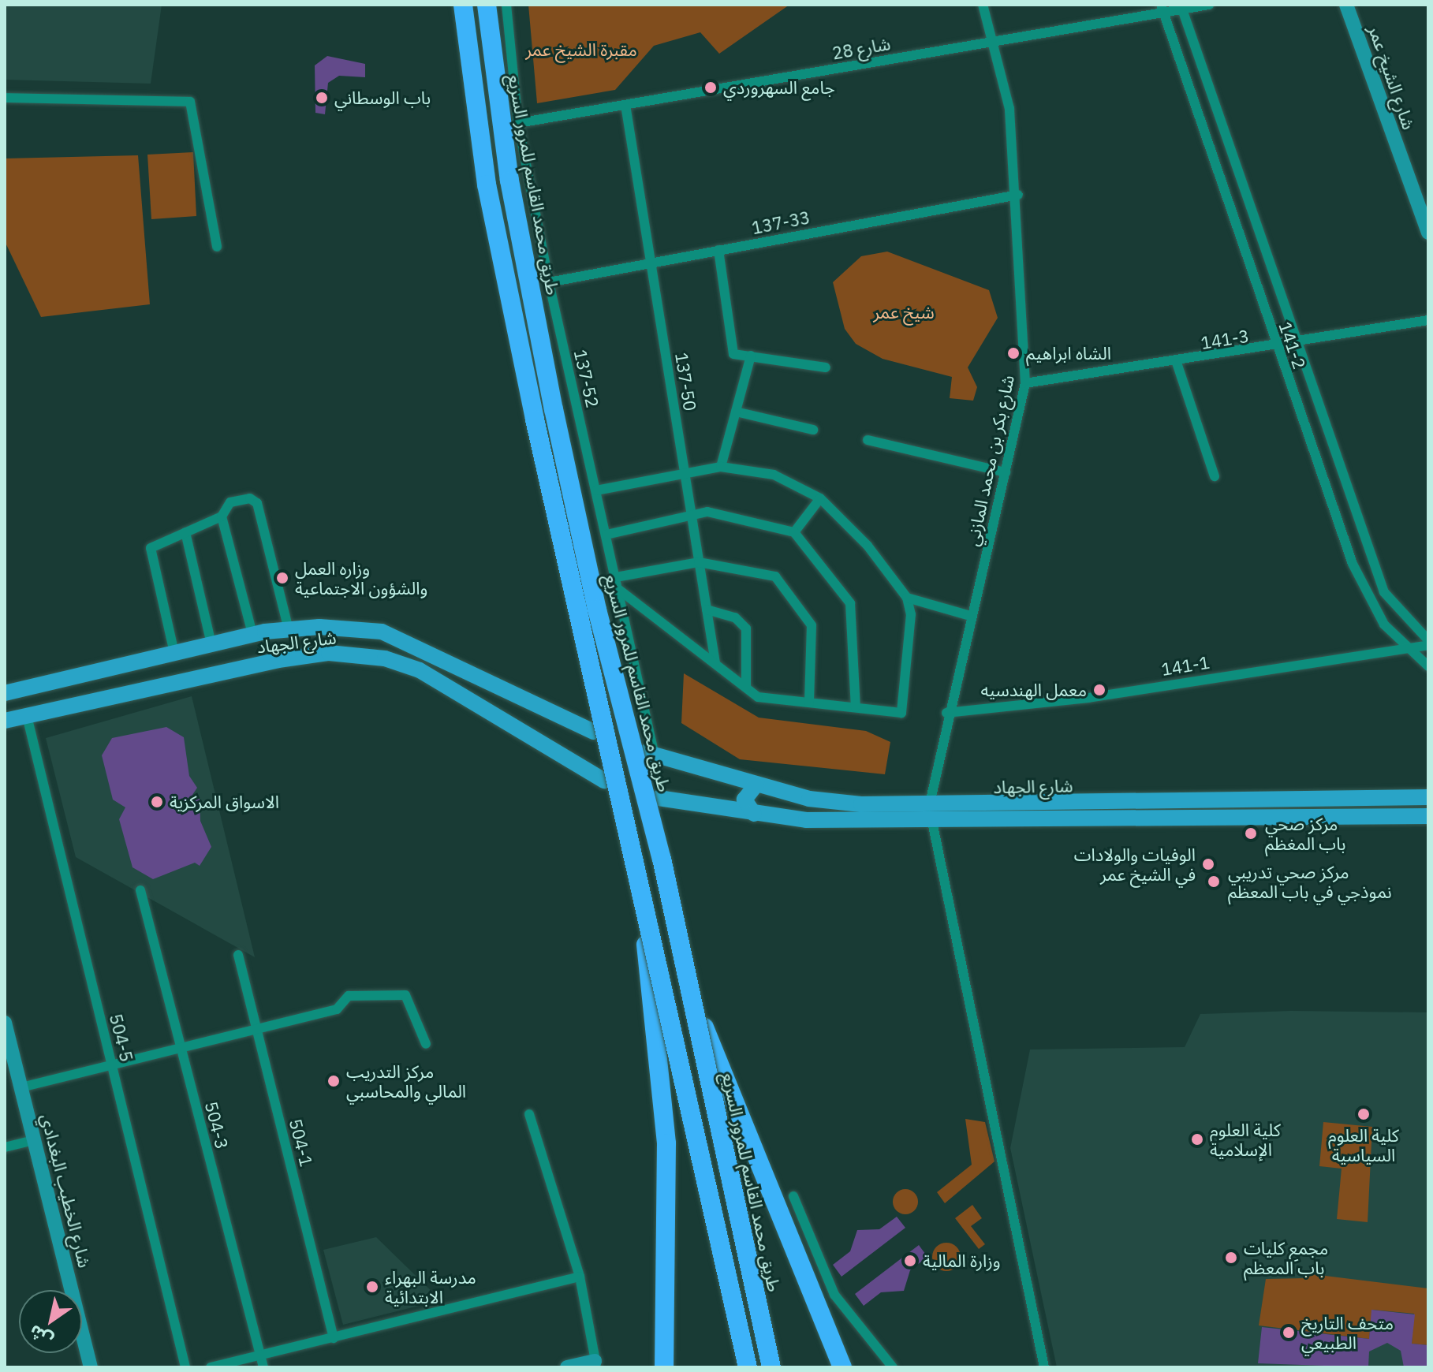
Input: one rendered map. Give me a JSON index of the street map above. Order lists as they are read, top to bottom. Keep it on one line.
{"streets":{"highway":["طريق محمد القاسم للمرور السريع"],"main road":["شارع الجهاد"],"street":["شارع 28","شارع الشيخ عمر","137-33","141-3","141-2","137-52","137-50","شارع بكر بن محمد المازني","141-1","504-5","504-3","504-1","شارع الخطيب البغدادي"]},"crossings":[["شارع 28","141-2"],["شارع 28","137-52"],["شارع 28","137-50"],["شارع 28","شارع بكر بن محمد المازني"],["137-33","137-52"],["137-33","137-50"],["137-33","شارع بكر بن محمد المازني"],["141-3","141-2"],["141-3","شارع بكر بن محمد المازني"],["141-2","141-1"],["137-52","شارع الجهاد"],["شارع بكر بن محمد المازني","شارع الجهاد"],["شارع بكر بن محمد المازني","141-1"],["شارع الجهاد","504-5"]],"parks":["مقبرة الشيخ عمر","شيخ عمر"],"places":["جامع السهروردي","باب الوسطاني","الشاه ابراهيم","وزاره العمل والشؤون الاجتماعية","معمل الهندسيه","الاسواق المركزية","مركز صحي باب المغظم","الوفيات والولادات في الشيخ عمر","مركز صحي تدريبي نموذجي في باب المعظم","مركز التدريب المالي والمحاسبي","كلية العلوم السياسية","كلية العلوم الإسلامية","مجمع كليات باب المعظم","وزارة المالية","مدرسة البهراء الابتدائية","متحف التاريخ الطبيعي"],"north":"bottom left"}
